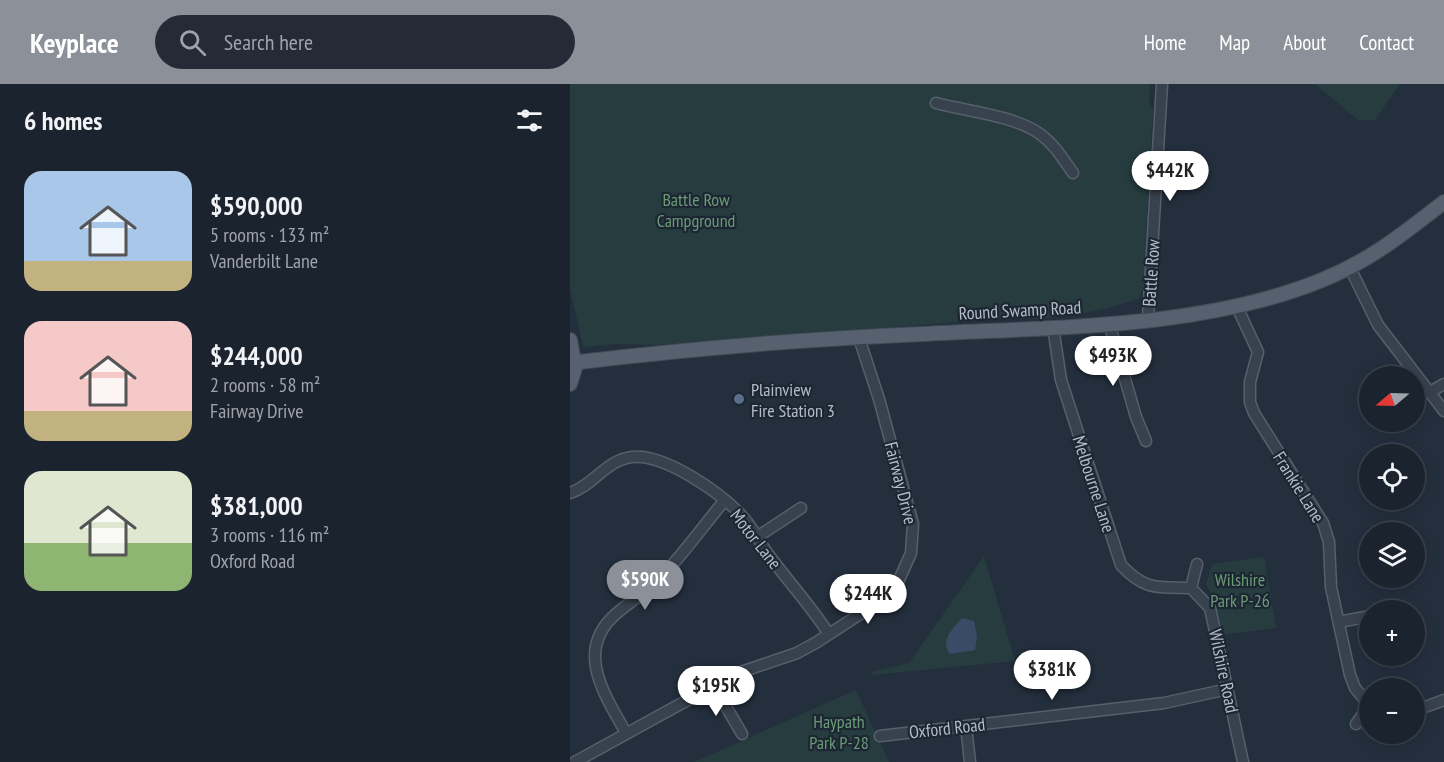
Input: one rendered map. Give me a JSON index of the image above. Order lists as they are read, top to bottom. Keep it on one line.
{"streets":{"main road":["Round Swamp Road"],"street":["Battle Row","Fairway Drive","Melbourne Lane","Frankie Lane","Motor Lane","Wilshire Road","Oxford Road"]},"crossings":[["Battle Row","Round Swamp Road"],["Round Swamp Road","Fairway Drive"],["Round Swamp Road","Melbourne Lane"],["Round Swamp Road","Frankie Lane"],["Fairway Drive","Motor Lane"],["Melbourne Lane","Wilshire Road"],["Wilshire Road","Oxford Road"]],"parks":["Battle Row Campground","Wilshire Park P-26","Haypath Park P-28"],"places":["Plainview Fire Station 3"],"north":"left","page":{"header":"Keyplace","search":"Search here","nav":["Home","Map","About","Contact"],"heading":"6 homes","price":["$442K","$493K","$590K","$244K","$381K","$195K"],"list":[{"name":"$590,000","note":"5 rooms · 133 m² · Vanderbilt Lane"},{"name":"$244,000","note":"2 rooms · 58 m² · Fairway Drive"},{"name":"$381,000","note":"3 rooms · 116 m² · Oxford Road"}],"map_buttons":["+","−"]}}
